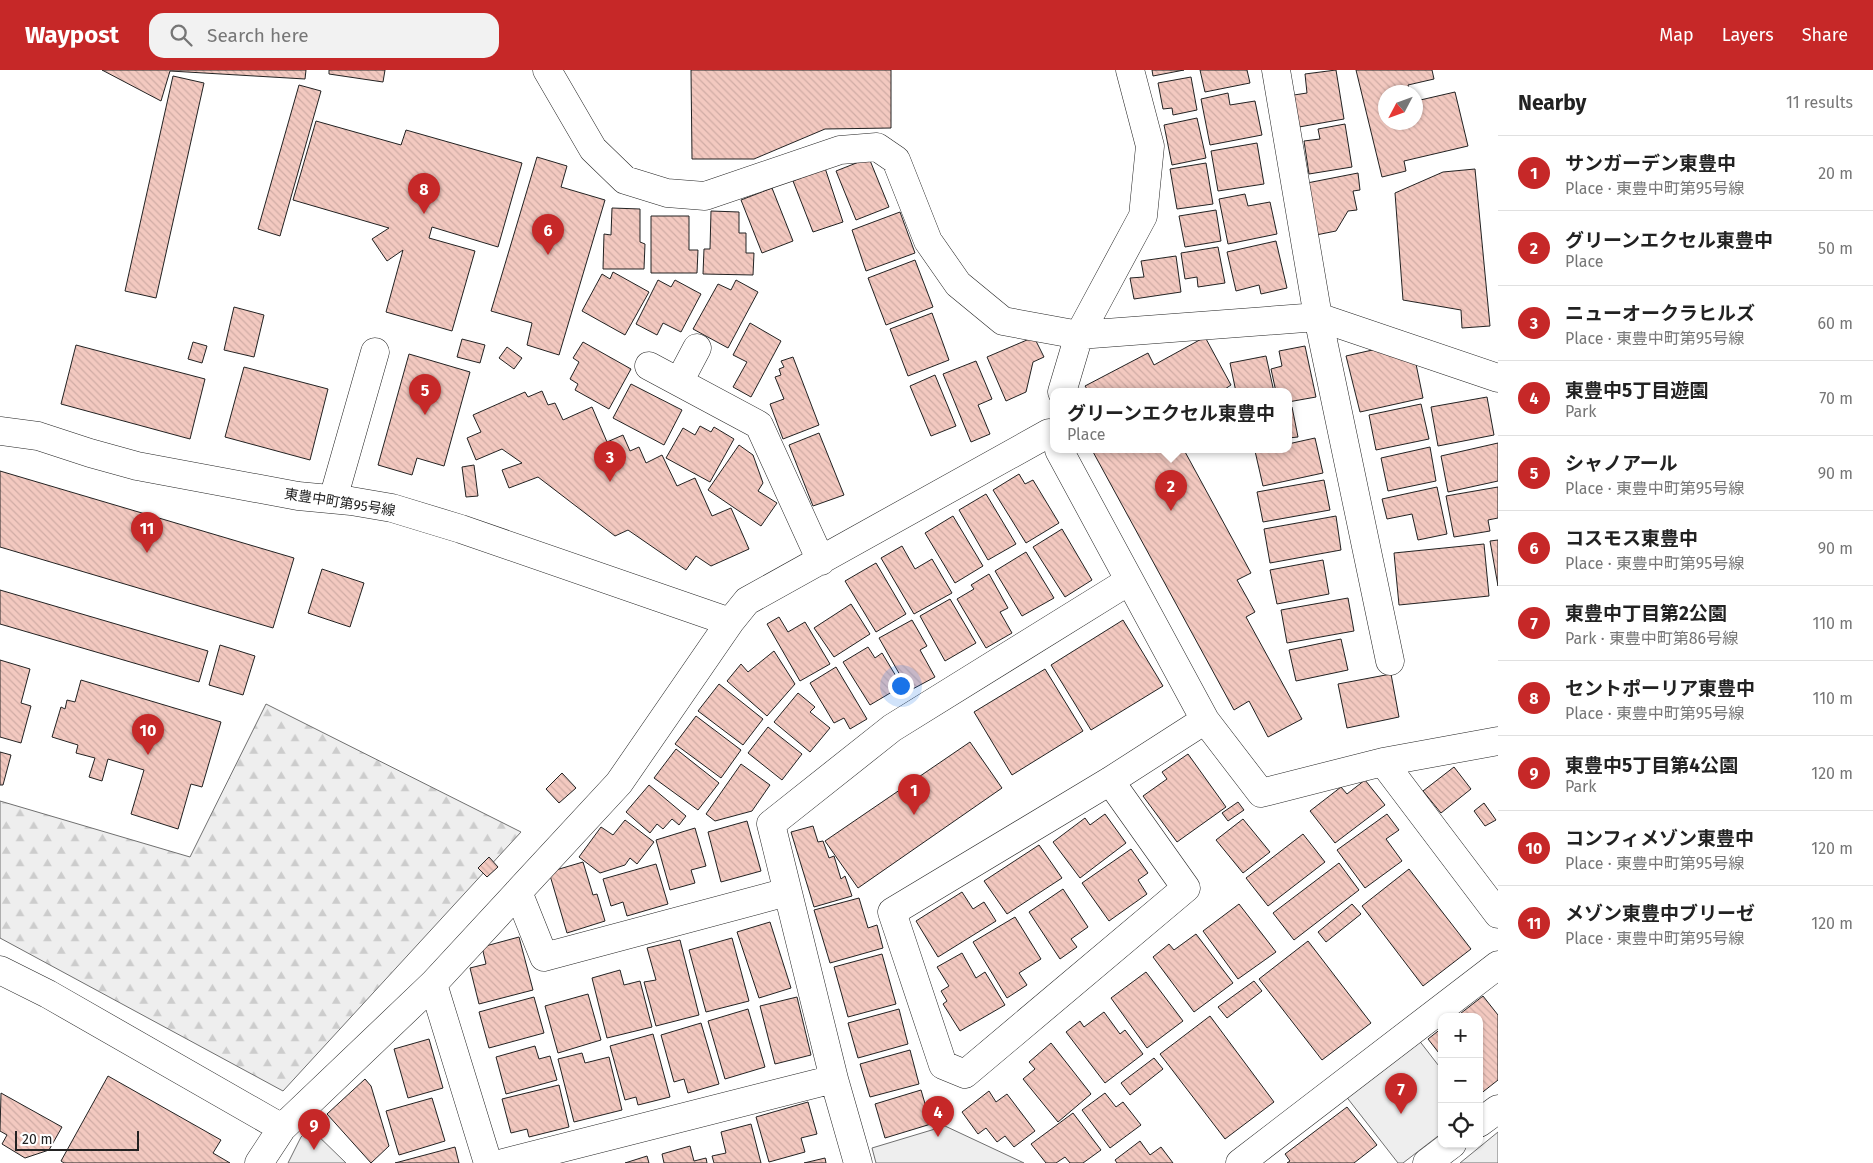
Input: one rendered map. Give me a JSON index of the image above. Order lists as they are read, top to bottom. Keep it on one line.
{"streets":{"street":["東豊中町第95号線"]},"scale_bar":"20 m","north":"bottom left","page":{"header":"Waypost","search":"Search here","nav":["Map","Layers","Share"],"heading":["Nearby","11 results"],"list":[{"mark":"1","name":"サンガーデン東豊中","note":"Place · 東豊中町第95号線","value":"20 m"},{"mark":"2","name":"グリーンエクセル東豊中","note":"Place","value":"50 m"},{"mark":"3","name":"ニューオークラヒルズ","note":"Place · 東豊中町第95号線","value":"60 m"},{"mark":"4","name":"東豊中5丁目遊園","note":"Park","value":"70 m"},{"mark":"5","name":"シャノアール","note":"Place · 東豊中町第95号線","value":"90 m"},{"mark":"6","name":"コスモス東豊中","note":"Place · 東豊中町第95号線","value":"90 m"},{"mark":"7","name":"東豊中丁目第2公園","note":"Park · 東豊中町第86号線","value":"110 m"},{"mark":"8","name":"セントポーリア東豊中","note":"Place · 東豊中町第95号線","value":"110 m"},{"mark":"9","name":"東豊中5丁目第4公園","note":"Park","value":"120 m"},{"mark":"10","name":"コンフィメゾン東豊中","note":"Place · 東豊中町第95号線","value":"120 m"},{"mark":"11","name":"メゾン東豊中ブリーゼ","note":"Place · 東豊中町第95号線","value":"120 m"}],"pins":["8","6","5","3","2","11","10","1","7","4","9"],"popup":["グリーンエクセル東豊中","Place"],"map_buttons":["+","−"],"scale":"20 m"}}
